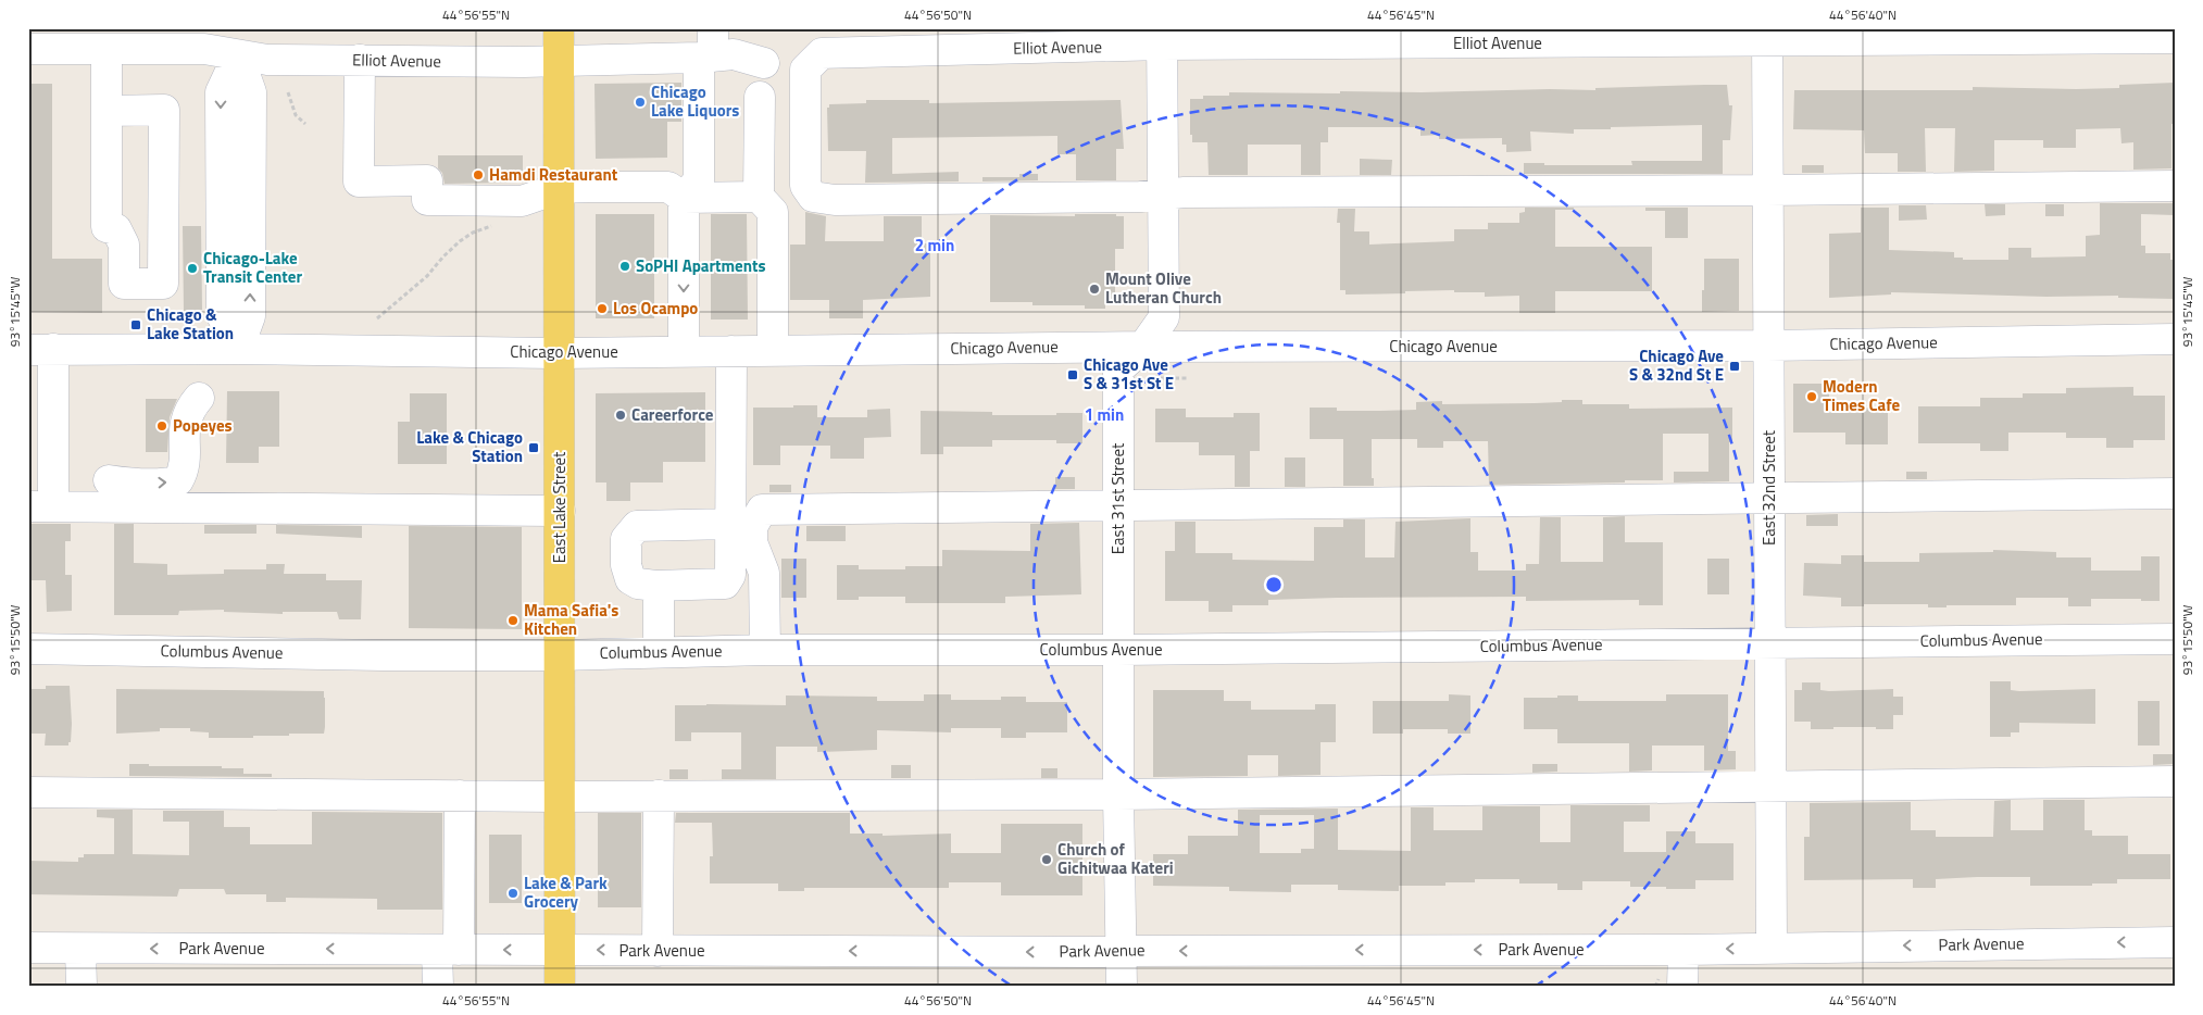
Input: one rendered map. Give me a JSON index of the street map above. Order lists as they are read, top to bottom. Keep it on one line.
{"streets":{"main road":["East Lake Street"],"street":["Elliot Avenue","Chicago Avenue","East 32nd Street","East 31st Street","Columbus Avenue","Park Avenue"]},"crossings":[["Elliot Avenue","East 32nd Street"],["Elliot Avenue","East 31st Street"],["Elliot Avenue","East Lake Street"],["Chicago Avenue","East 32nd Street"],["Chicago Avenue","East 31st Street"],["Chicago Avenue","East Lake Street"],["East 32nd Street","Columbus Avenue"],["East 32nd Street","Park Avenue"],["East 31st Street","Columbus Avenue"],["East 31st Street","Park Avenue"],["East Lake Street","Columbus Avenue"],["East Lake Street","Park Avenue"]],"places":{"other":["Chicago Lake Liquors","Hamdi Restaurant","SoPHI Apartments","Chicago-Lake Transit Center","Mount Olive Lutheran Church","Los Ocampo","Modern Times Cafe","Careerforce","Popeyes","Mama Safia's Kitchen","Church of Gichitwaa Kateri","Lake & Park Grocery"],"transit":["Chicago & Lake Station","Chicago Ave S & 32nd St E","Chicago Ave S & 31st St E","Lake & Chicago Station"]},"coordinates":["44°56'55\"N","44°56'50\"N","44°56'45\"N","44°56'40\"N","93°15'45\"W","93°15'50\"W"],"rings":["2 min","1 min"]}
